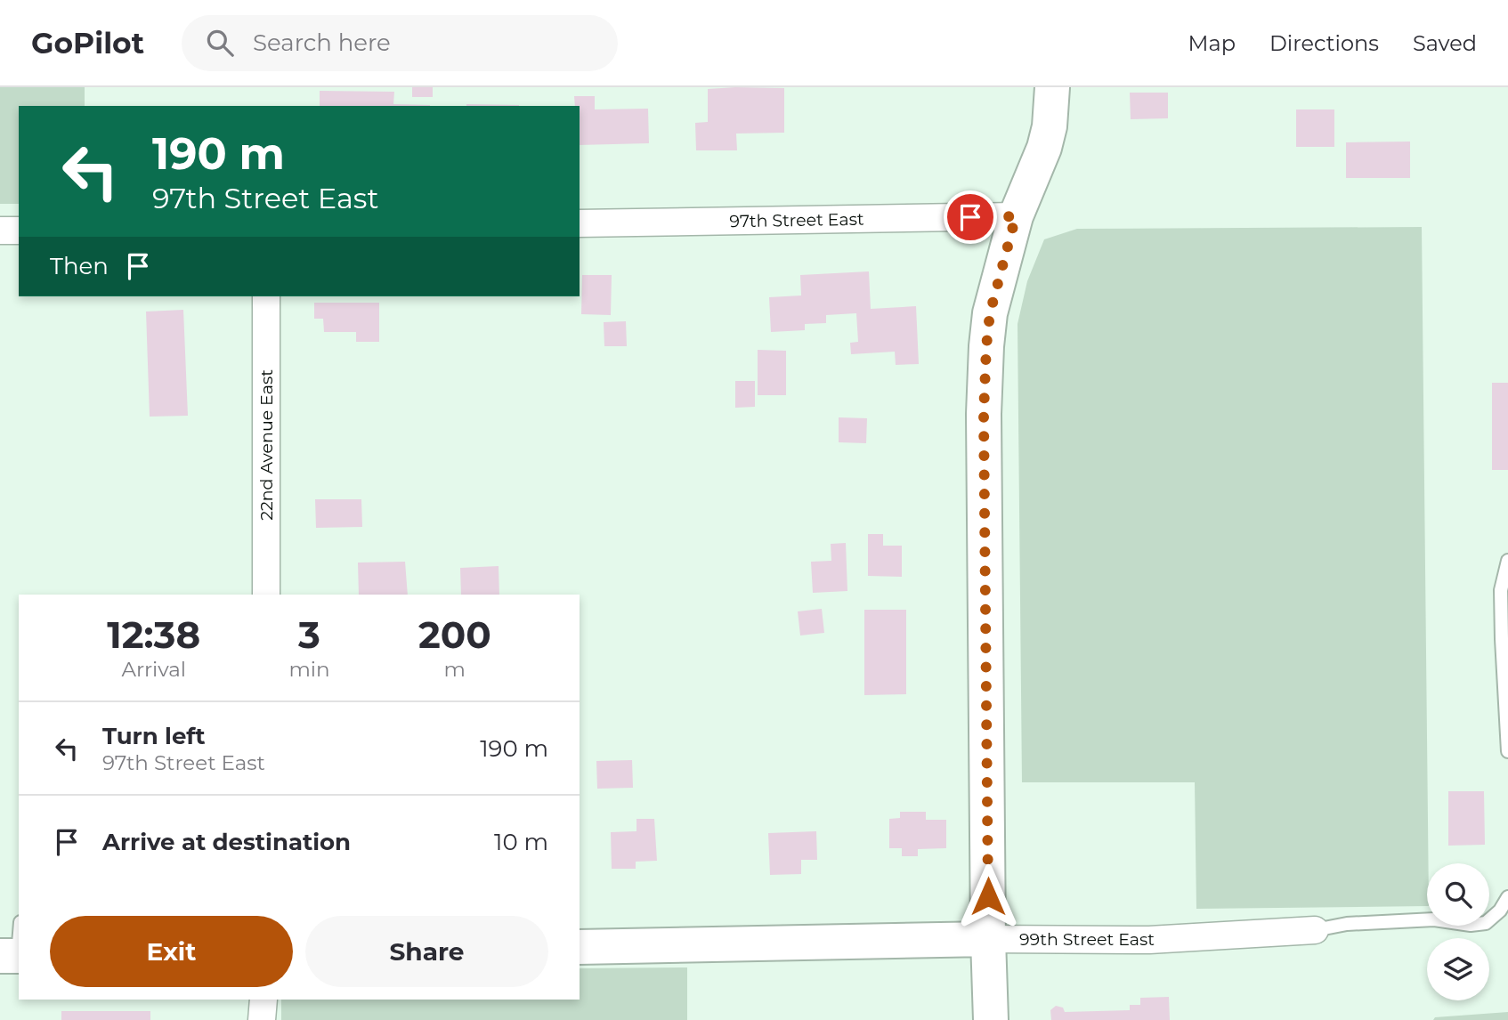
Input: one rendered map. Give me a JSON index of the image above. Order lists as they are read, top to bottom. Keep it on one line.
{"streets":{"street":["97th Street East","22nd Avenue East","99th Street East"]},"page":{"header":"GoPilot","search":"Search here","nav":["Map","Directions","Saved"],"turn":["190 m","97th Street East"],"then":"Then","eta":["12:38","Arrival","3","min","200","m"],"list":[{"name":"Turn left","note":"97th Street East","value":"190 m"},{"name":"Arrive at destination","value":"10 m"}],"buttons":["Exit","Share"]}}
